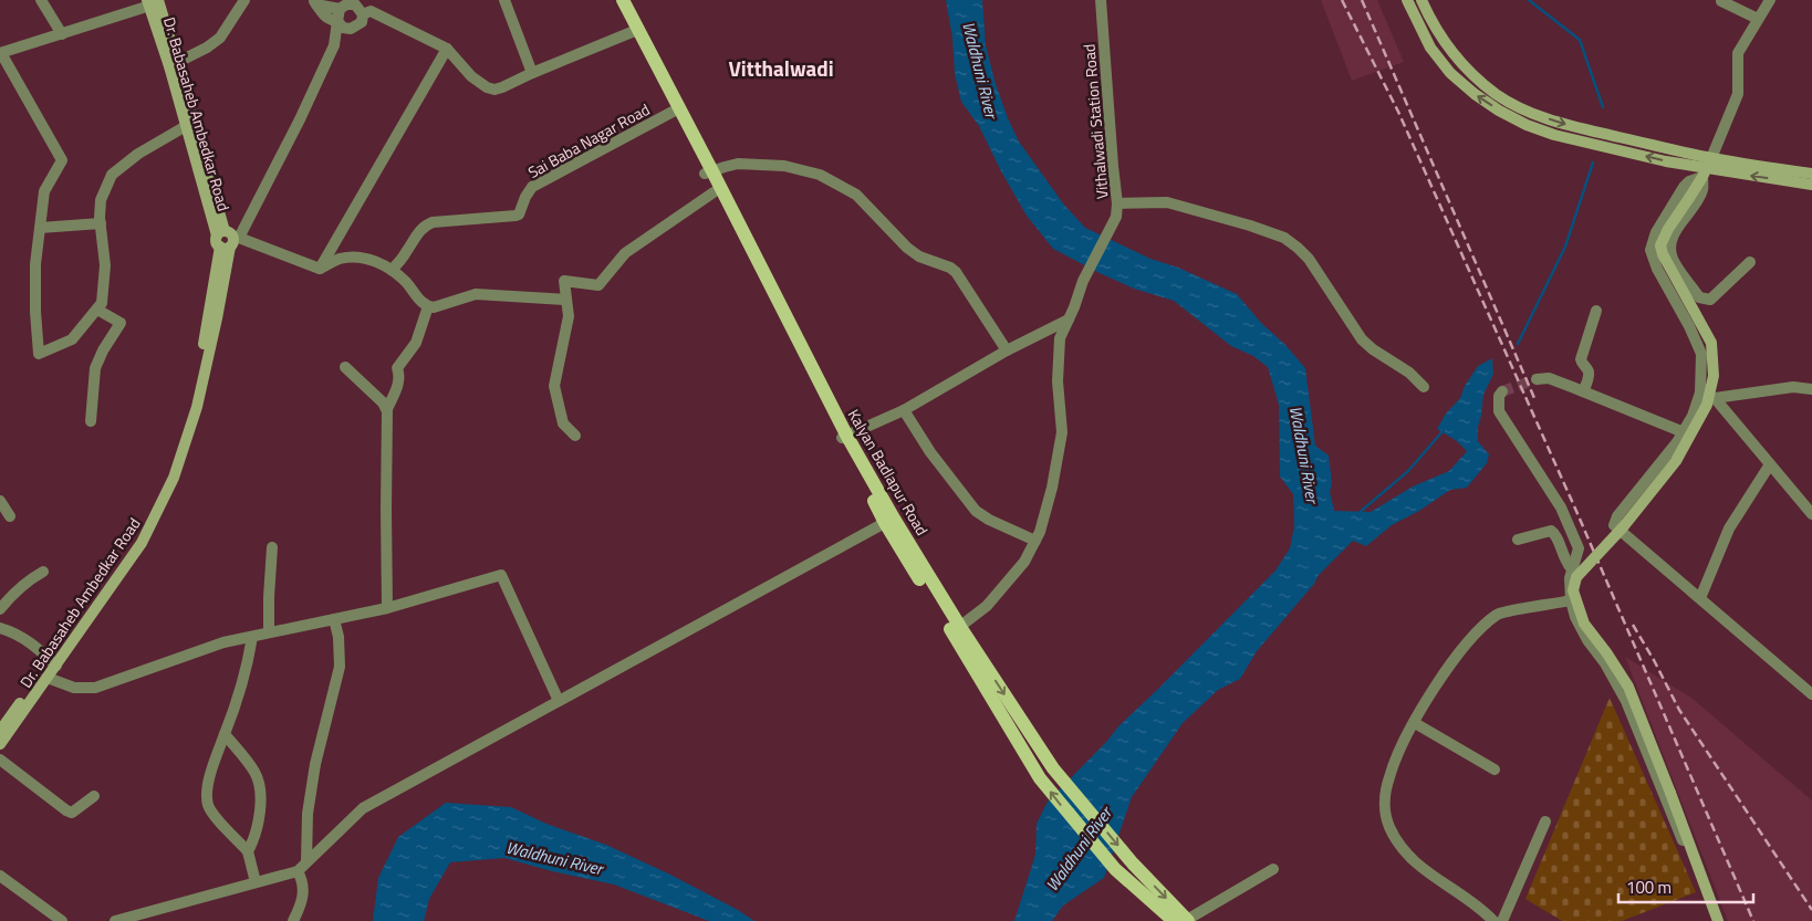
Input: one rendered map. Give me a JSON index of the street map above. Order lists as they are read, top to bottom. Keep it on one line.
{"streets":{"main road":["Dr. Babasaheb Ambedkar Road","Kalyan Badlapur Road"],"street":["Vithalwadi Station Road","Sai Baba Nagar Road"]},"crossings":[["Vithalwadi Station Road","Kalyan Badlapur Road"],["Sai Baba Nagar Road","Kalyan Badlapur Road"]],"districts":["Vitthalwadi"],"water":["Waldhuni River"],"scale_bar":"100 m"}
